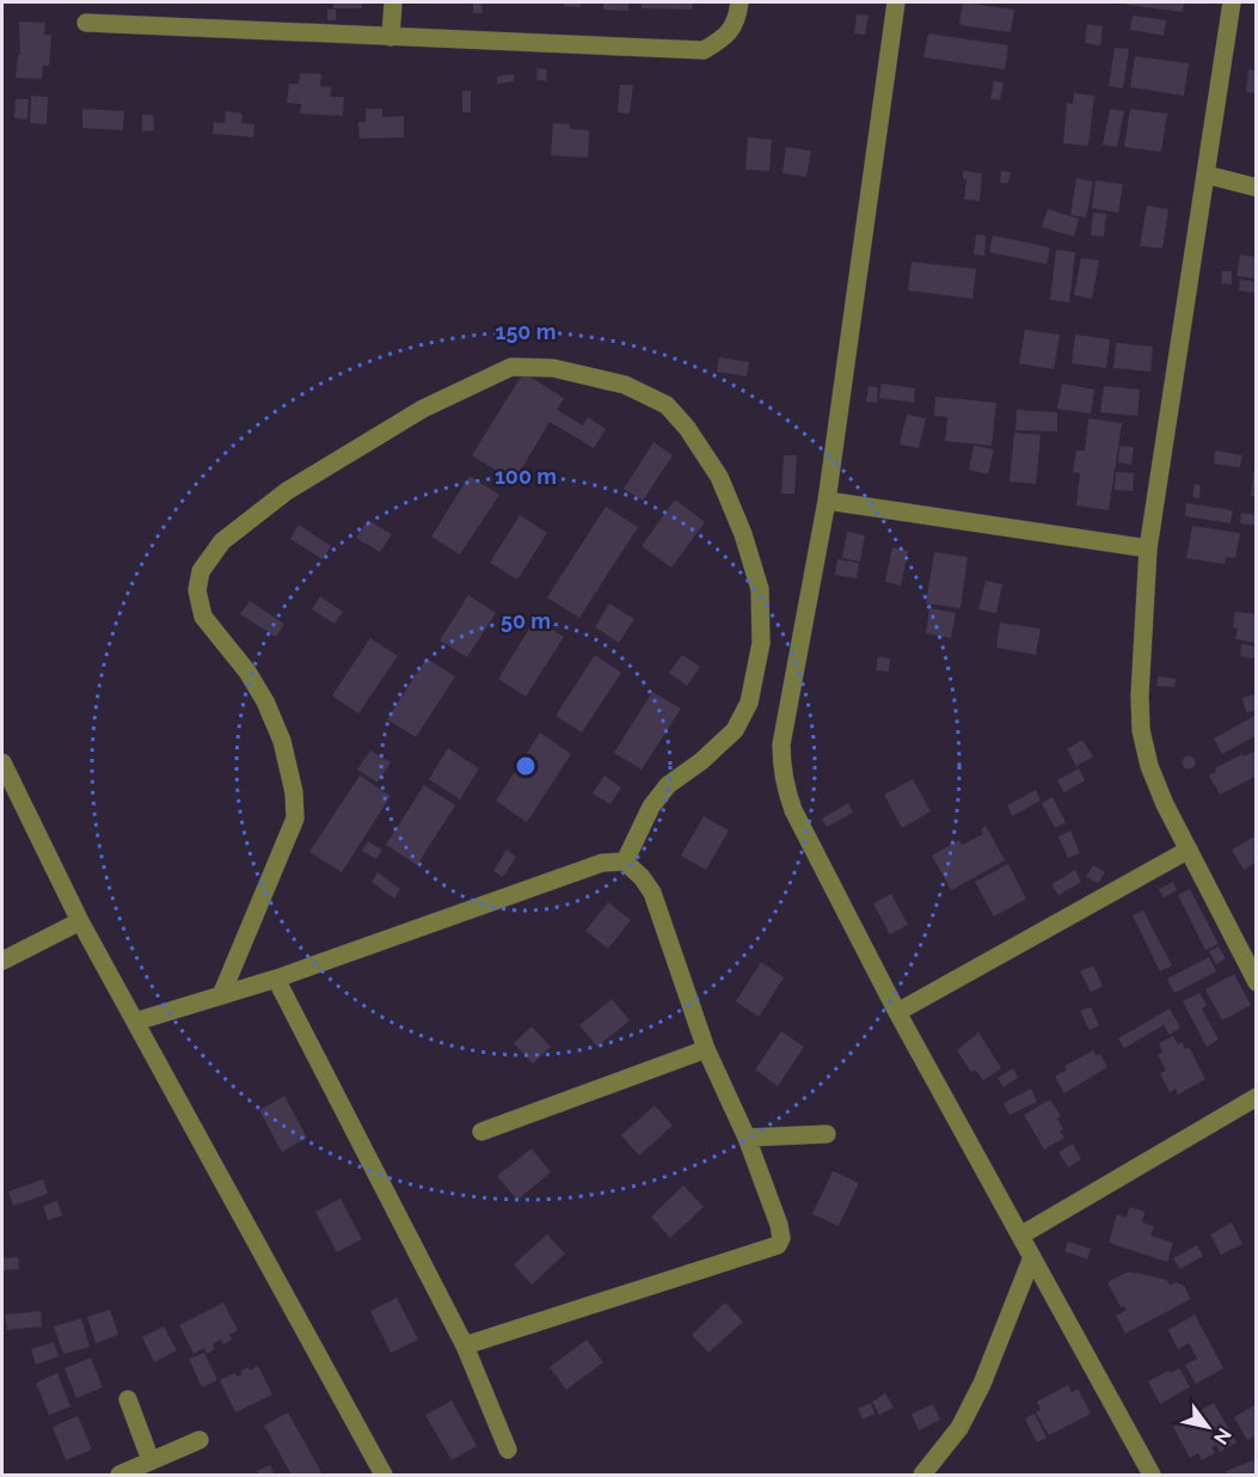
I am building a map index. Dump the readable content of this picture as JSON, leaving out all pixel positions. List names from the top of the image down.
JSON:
{
  "north": "bottom right",
  "rings": ["150 m", "100 m", "50 m"]
}
